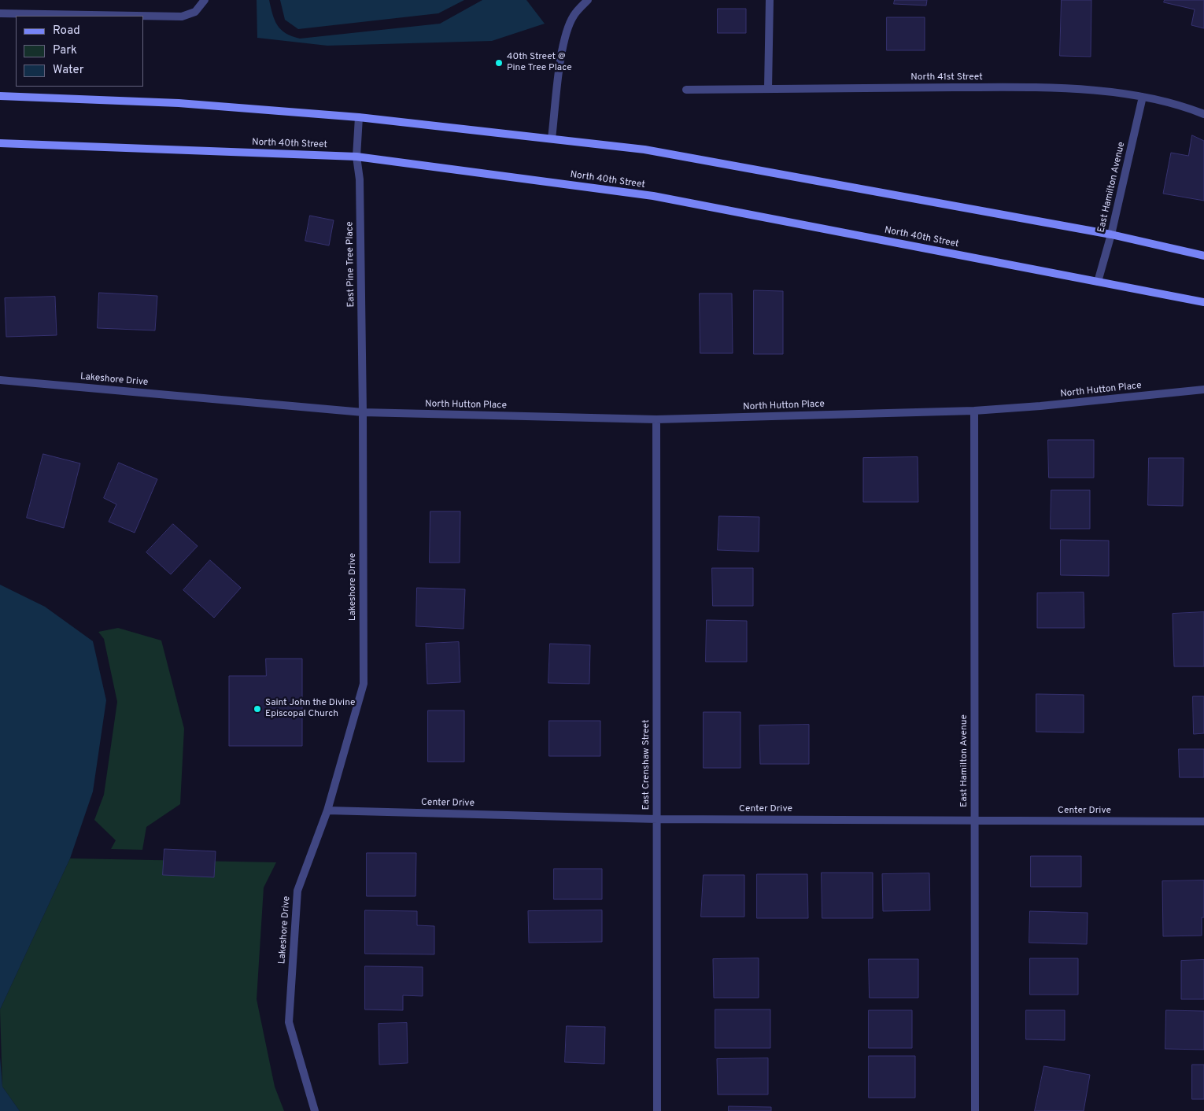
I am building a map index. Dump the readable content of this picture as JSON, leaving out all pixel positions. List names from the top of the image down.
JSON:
{
  "streets": {
    "main road": ["North 40th Street"],
    "street": [
      "North 41st Street",
      "East Hamilton Avenue",
      "East Pine Tree Place",
      "Lakeshore Drive",
      "North Hutton Place",
      "East Crenshaw Street",
      "Center Drive"
    ]
  },
  "crossings": [
    ["North 41st Street", "East Hamilton Avenue"],
    ["North 40th Street", "East Hamilton Avenue"],
    ["North 40th Street", "East Pine Tree Place"],
    ["East Hamilton Avenue", "North Hutton Place"],
    ["East Hamilton Avenue", "Center Drive"],
    ["East Pine Tree Place", "Lakeshore Drive"],
    ["East Pine Tree Place", "North Hutton Place"],
    ["Lakeshore Drive", "North Hutton Place"],
    ["Lakeshore Drive", "Center Drive"],
    ["North Hutton Place", "East Crenshaw Street"],
    ["East Crenshaw Street", "Center Drive"]
  ],
  "places": ["40th Street @ Pine Tree Place", "Saint John the Divine Episcopal Church"],
  "legend": ["Road", "Park", "Water"]
}
